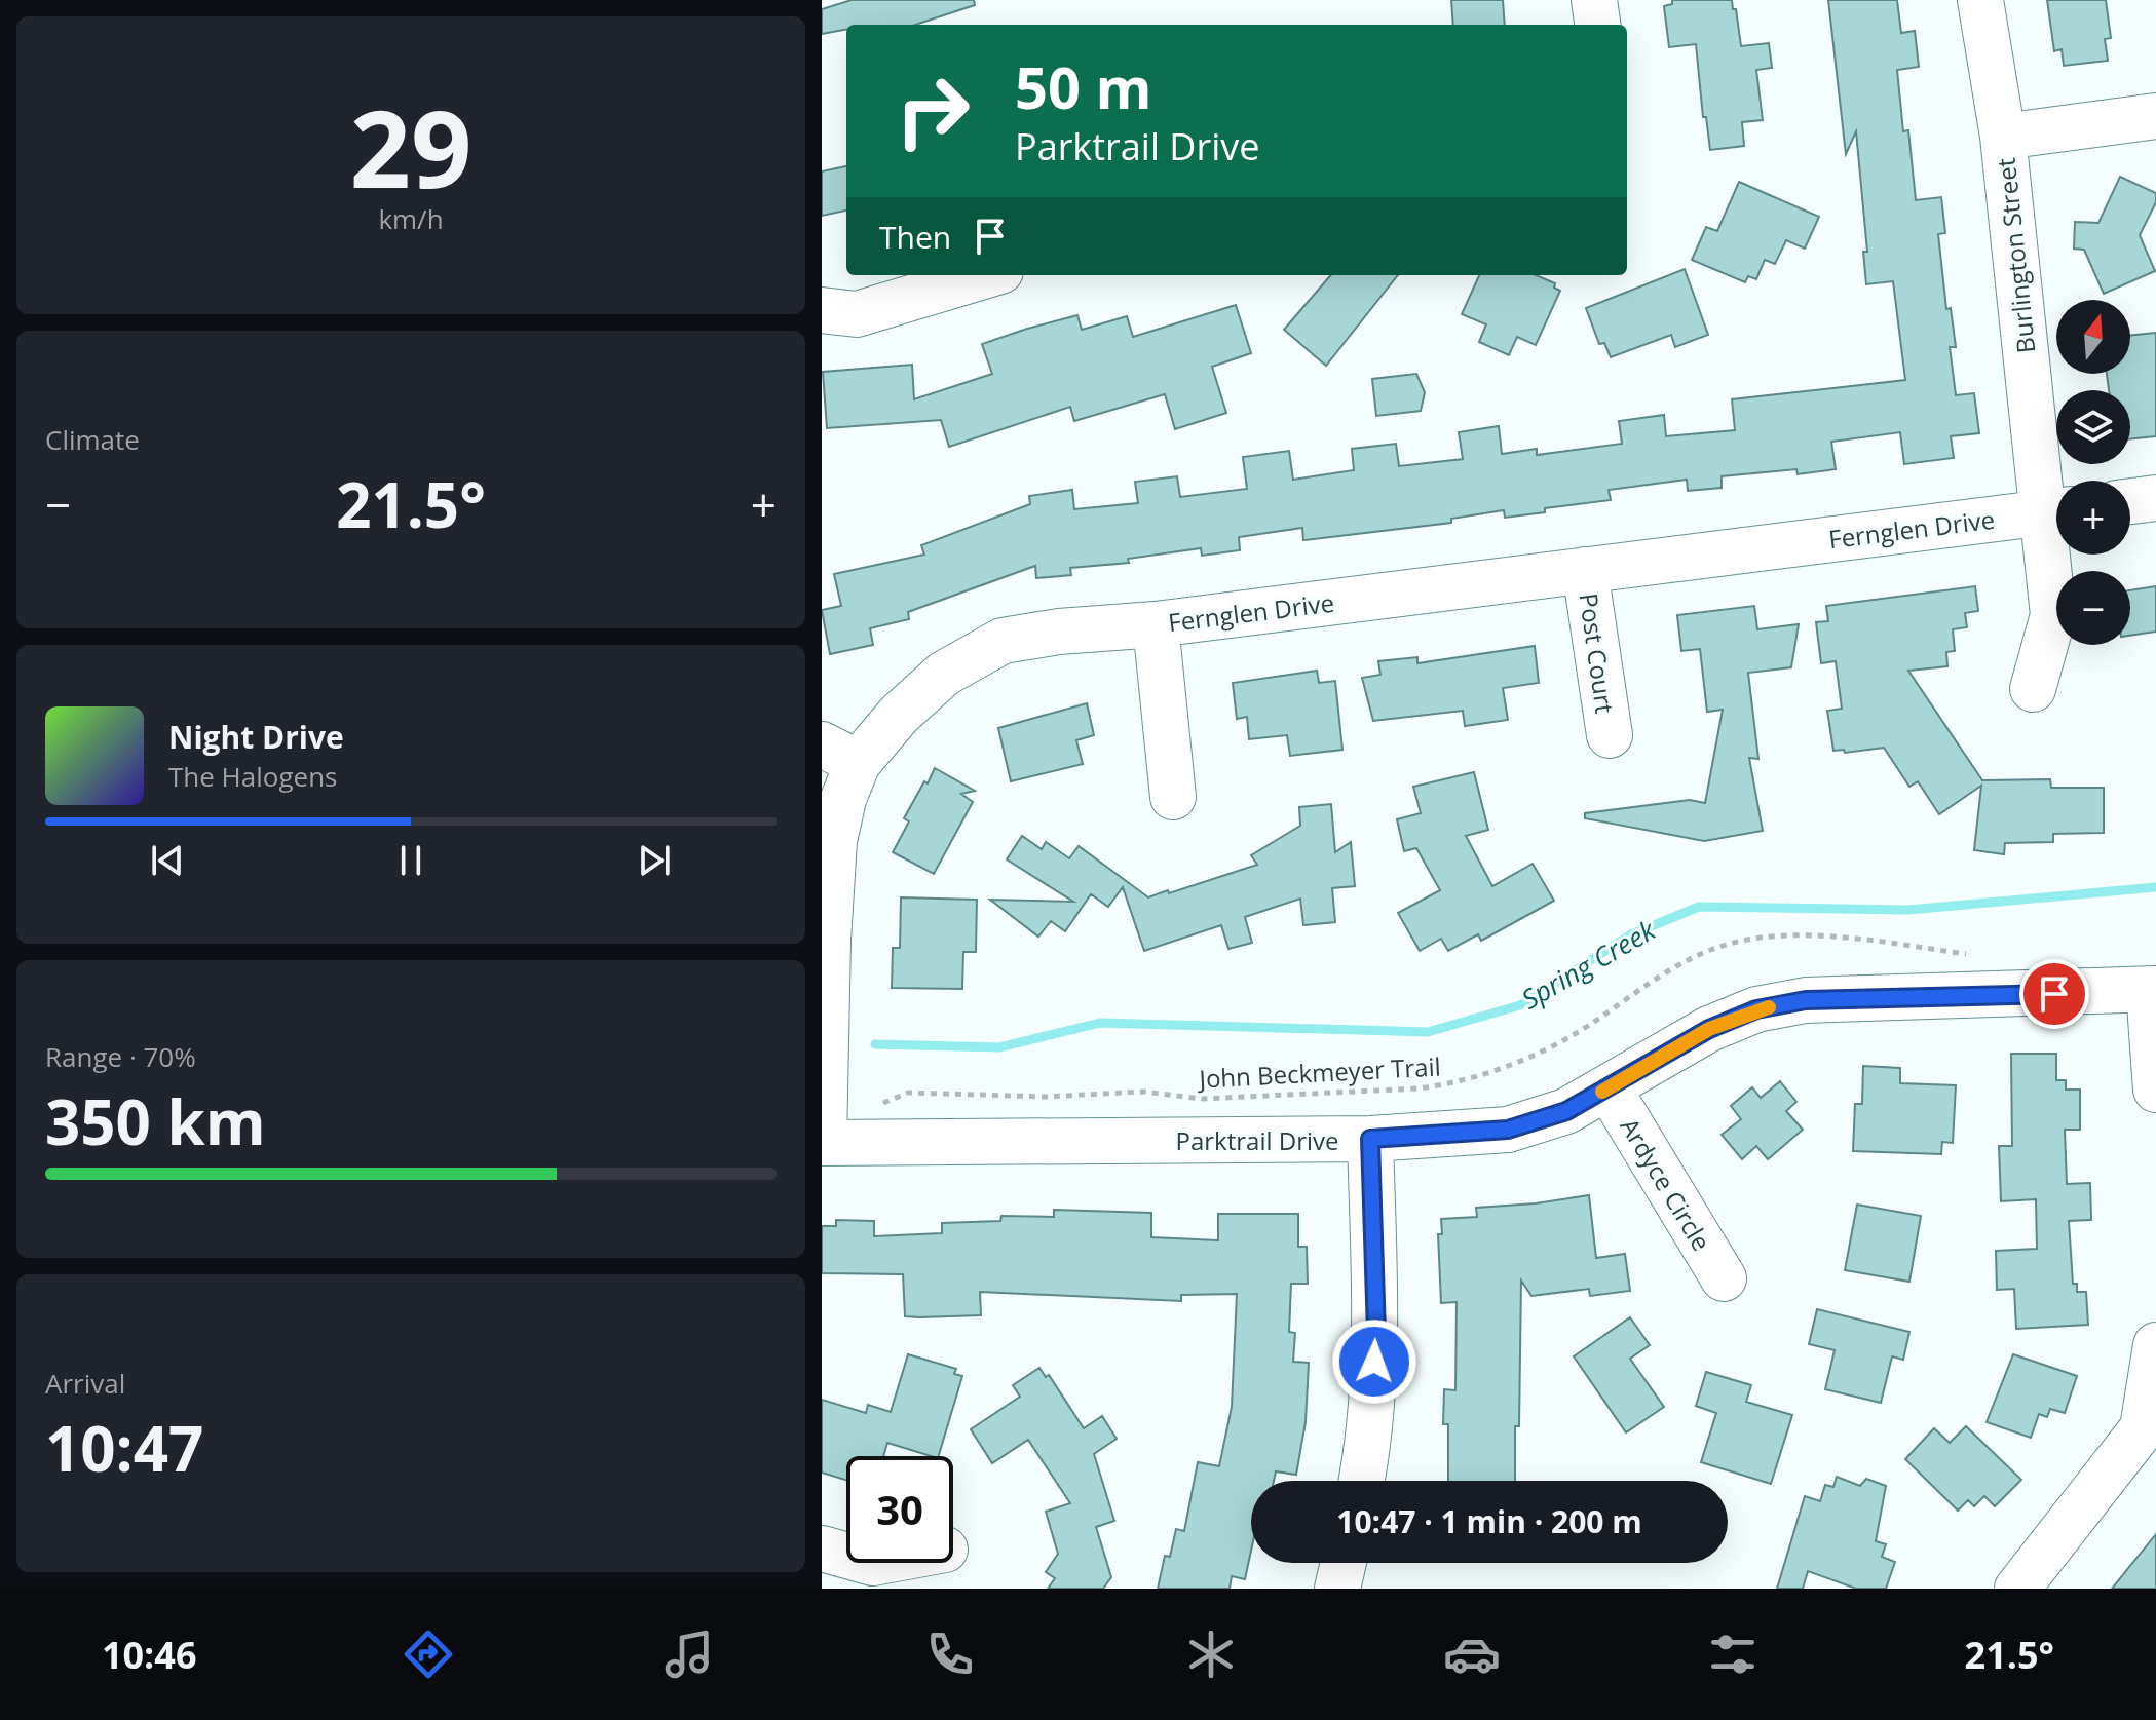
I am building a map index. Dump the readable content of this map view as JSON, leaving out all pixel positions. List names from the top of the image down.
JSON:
{
  "streets": {
    "street": [
      "Burlington Street",
      "Fernglen Drive",
      "Post Court",
      "Parktrail Drive",
      "Ardyce Circle"
    ],
    "path": ["John Beckmeyer Trail"]
  },
  "crossings": [
    ["Burlington Street", "Fernglen Drive"],
    ["Fernglen Drive", "Post Court"],
    ["Fernglen Drive", "Parktrail Drive"],
    ["Parktrail Drive", "Ardyce Circle"]
  ],
  "water": ["Spring Creek"],
  "north": "top",
  "page": {
    "tile": [
      ["29", "km/h"],
      "Climate",
      ["Range · 70%", "350 km"],
      ["Arrival", "10:47"]
    ],
    "turn": ["50 m", "Parktrail Drive"],
    "then": "Then",
    "map_buttons": ["+", "−"],
    "heat": ["−", "21.5°", "+"],
    "song": ["Night Drive", "The Halogens"],
    "limit": "30",
    "trip": "10:47 · 1 min · 200 m",
    "tabs": ["10:46", "21.5°"]
  }
}
